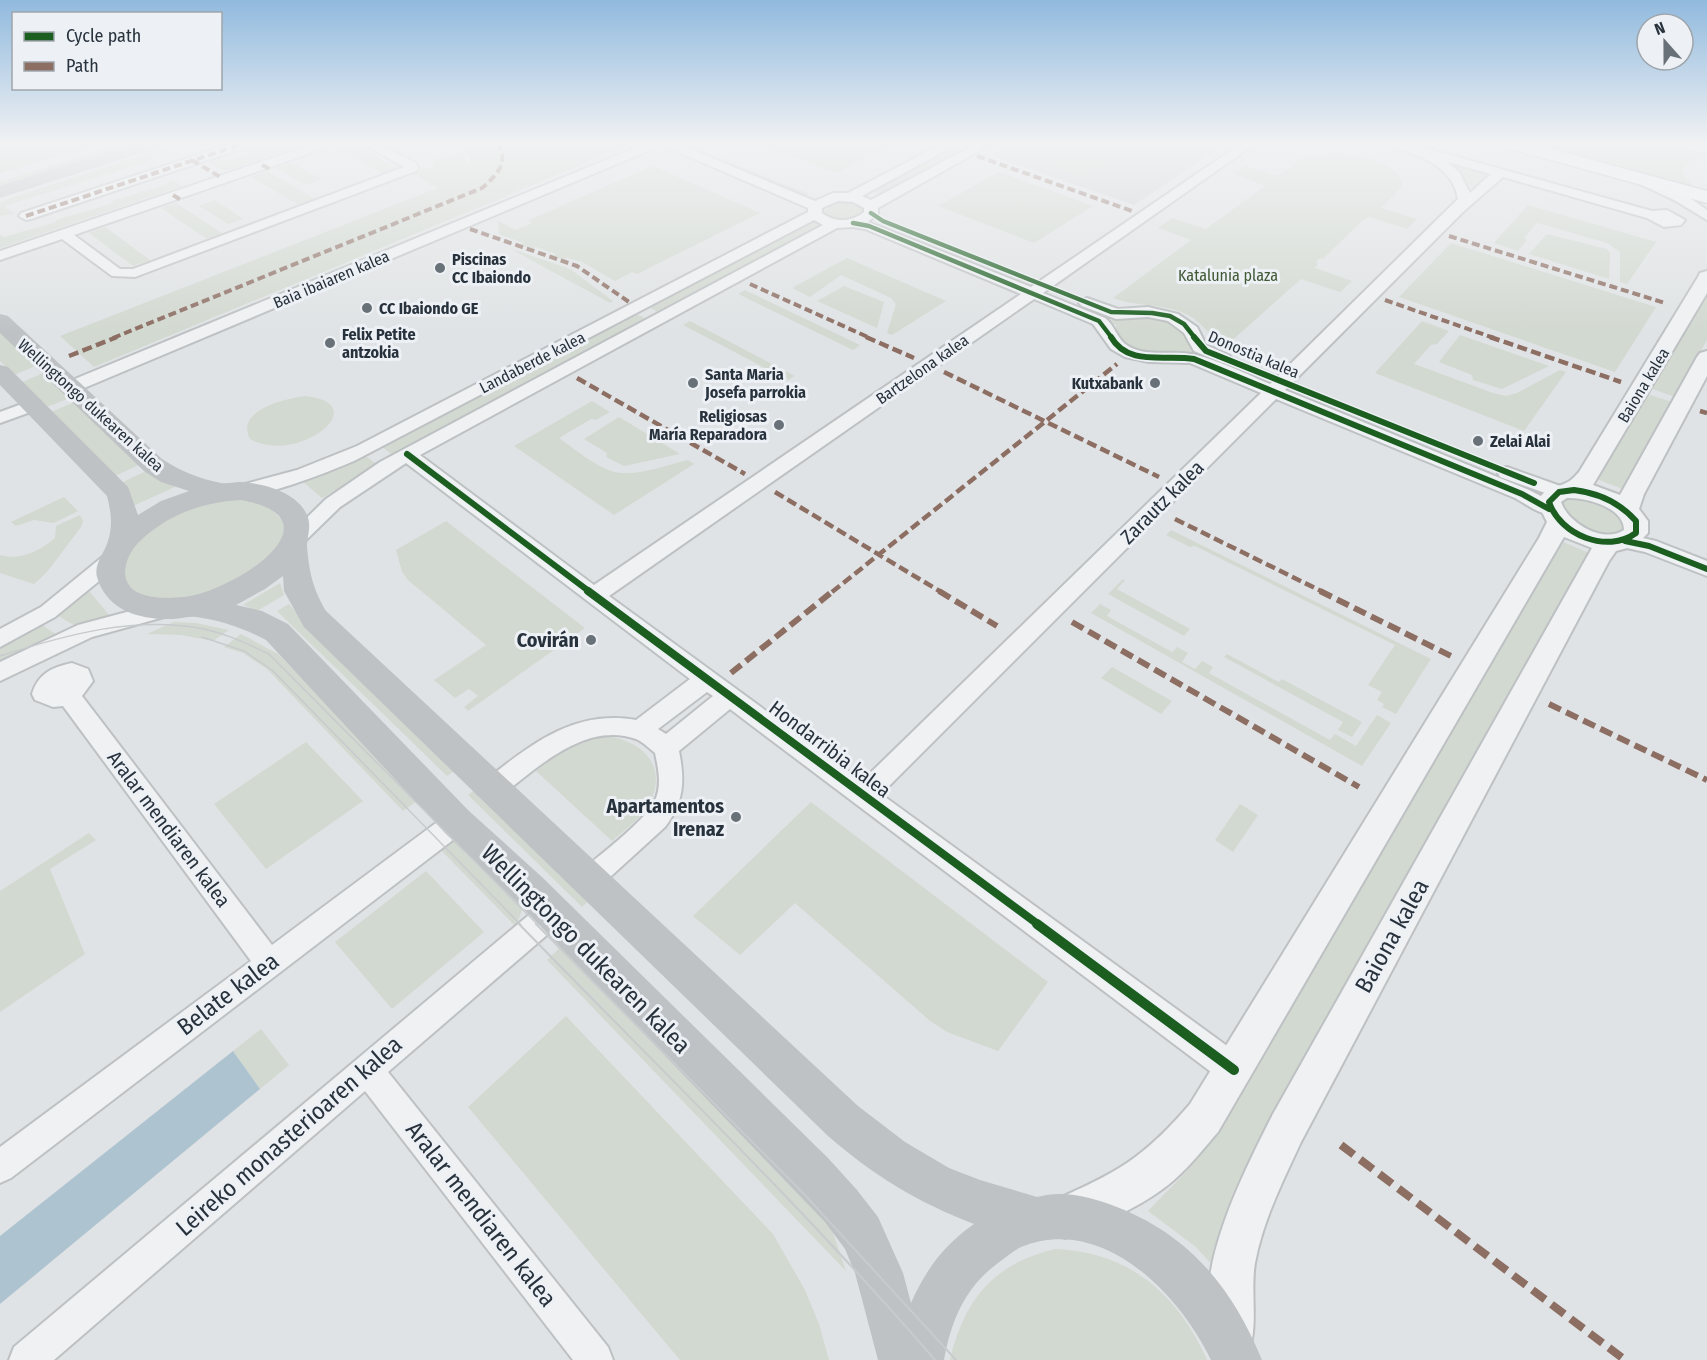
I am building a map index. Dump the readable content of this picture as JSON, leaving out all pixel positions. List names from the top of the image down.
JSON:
{
  "streets": {
    "main road": ["Wellingtongo dukearen kalea"],
    "street": [
      "Baia ibaiaren kalea",
      "Donostia kalea",
      "Landaberde kalea",
      "Bartzelona kalea",
      "Baiona kalea",
      "Zarautz kalea",
      "Hondarribia kalea",
      "Aralar mendiaren kalea",
      "Belate kalea",
      "Leireko monasterioaren kalea"
    ]
  },
  "crossings": [
    ["Baia ibaiaren kalea", "Wellingtongo dukearen kalea"],
    ["Donostia kalea", "Landaberde kalea"],
    ["Donostia kalea", "Bartzelona kalea"],
    ["Donostia kalea", "Baiona kalea"],
    ["Donostia kalea", "Zarautz kalea"],
    ["Landaberde kalea", "Wellingtongo dukearen kalea"],
    ["Landaberde kalea", "Hondarribia kalea"],
    ["Bartzelona kalea", "Hondarribia kalea"],
    ["Baiona kalea", "Hondarribia kalea"],
    ["Wellingtongo dukearen kalea", "Belate kalea"],
    ["Wellingtongo dukearen kalea", "Leireko monasterioaren kalea"],
    ["Zarautz kalea", "Hondarribia kalea"],
    ["Aralar mendiaren kalea", "Belate kalea"],
    ["Aralar mendiaren kalea", "Leireko monasterioaren kalea"]
  ],
  "parks": ["Katalunia plaza"],
  "places": [
    "Piscinas CC Ibaiondo",
    "CC Ibaiondo GE",
    "Felix Petite antzokia",
    "Santa Maria Josefa parrokia",
    "Kutxabank",
    "Religiosas María Reparadora",
    "Zelai Alai",
    "Covirán",
    "Apartamentos Irenaz"
  ],
  "legend": ["Cycle path", "Path"],
  "north": "top"
}
